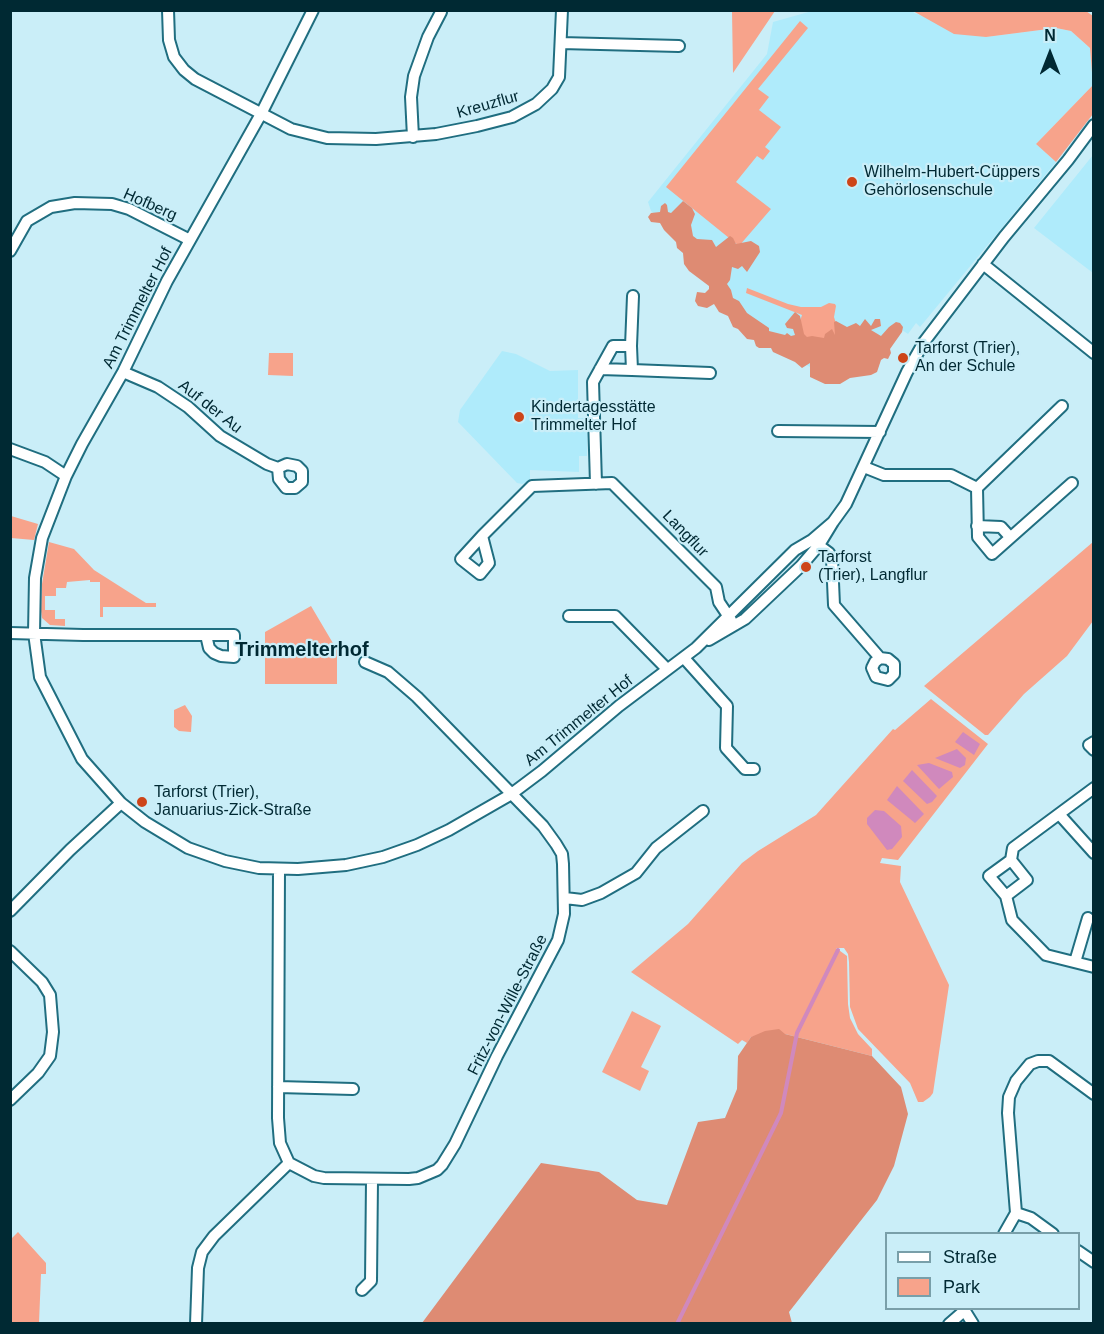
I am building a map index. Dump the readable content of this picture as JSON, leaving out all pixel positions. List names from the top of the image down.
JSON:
{
  "streets": {
    "street": [
      "Kreuzflur",
      "Hofberg",
      "Am Trimmelter Hof",
      "Auf der Au",
      "Langflur",
      "Fritz-von-Wille-Straße"
    ]
  },
  "crossings": [
    ["Kreuzflur", "Am Trimmelter Hof"],
    ["Hofberg", "Am Trimmelter Hof"],
    ["Am Trimmelter Hof", "Auf der Au"],
    ["Am Trimmelter Hof", "Langflur"],
    ["Am Trimmelter Hof", "Fritz-von-Wille-Straße"]
  ],
  "districts": ["Trimmelterhof"],
  "places": [
    "Wilhelm-Hubert-Cüppers Gehörlosenschule",
    "Tarforst (Trier), An der Schule",
    "Kindertagesstätte Trimmelter Hof",
    "Tarforst (Trier), Langflur",
    "Tarforst (Trier), Januarius-Zick-Straße"
  ],
  "legend": ["Straße", "Park"],
  "north": "top"
}
